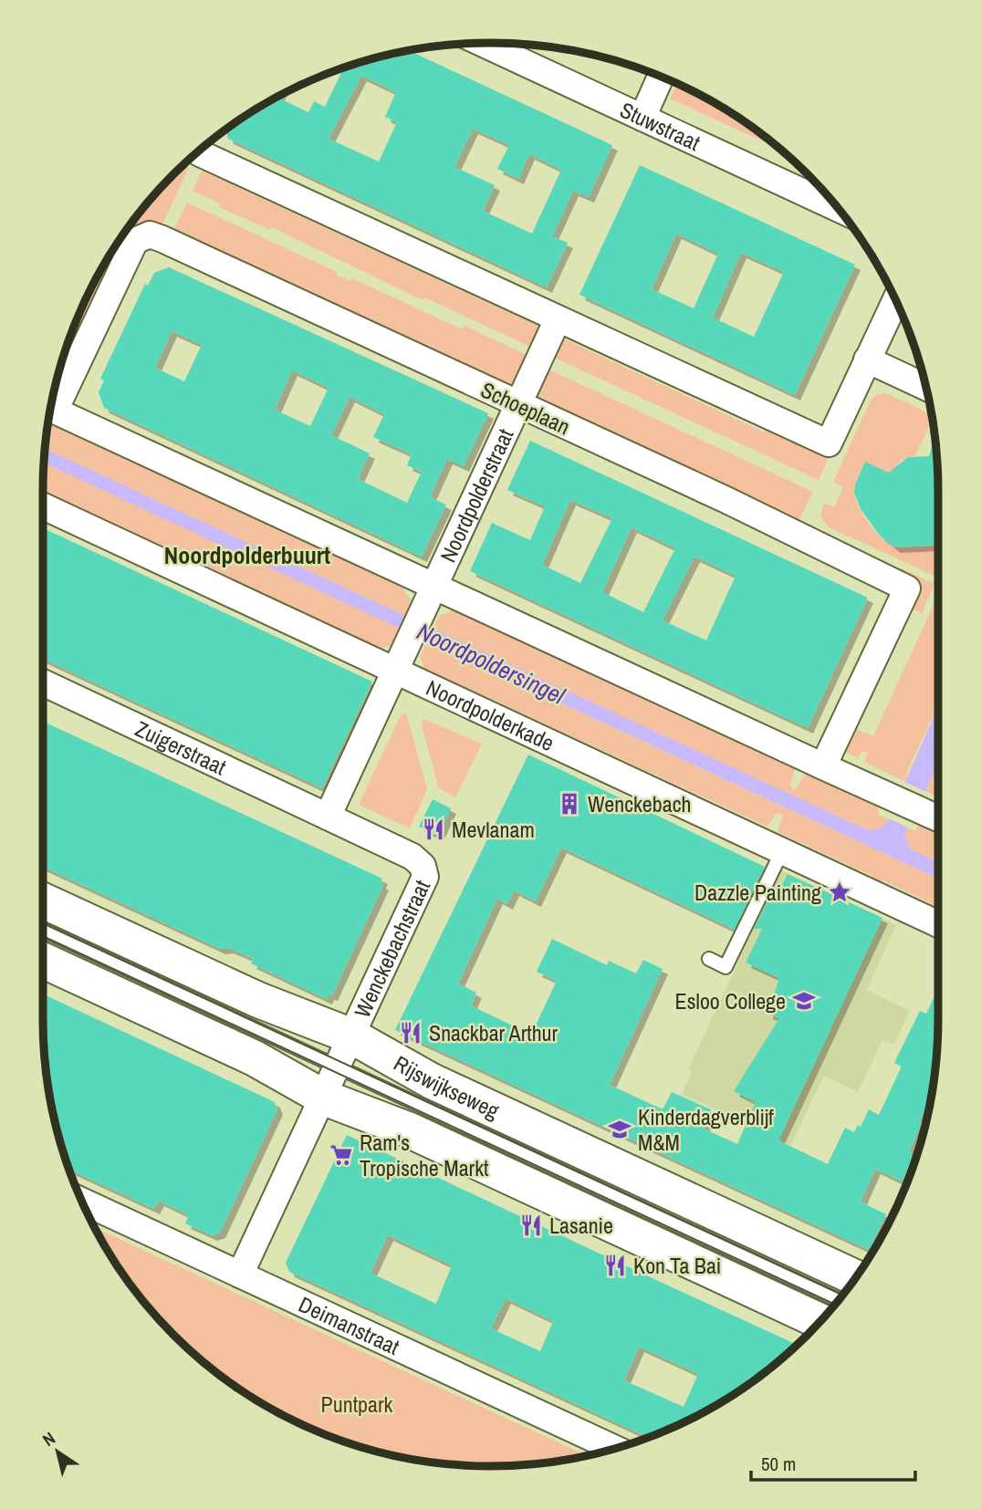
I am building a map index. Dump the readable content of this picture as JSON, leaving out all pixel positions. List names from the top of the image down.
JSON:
{
  "streets": {
    "main road": ["Rijswijkseweg"],
    "street": [
      "Stuwstraat",
      "Schoeplaan",
      "Noordpolderstraat",
      "Noordpolderkade",
      "Zuigerstraat",
      "Wenckebachstraat",
      "Deimanstraat"
    ]
  },
  "crossings": [
    ["Schoeplaan", "Noordpolderstraat"],
    ["Noordpolderstraat", "Noordpolderkade"],
    ["Zuigerstraat", "Wenckebachstraat"],
    ["Wenckebachstraat", "Rijswijkseweg"],
    ["Wenckebachstraat", "Deimanstraat"]
  ],
  "districts": ["Noordpolderbuurt"],
  "water": ["Noordpoldersingel"],
  "parks": ["Puntpark"],
  "places": {
    "building": ["Wenckebach"],
    "restaurant": [
      "Mevlanam",
      "Snackbar Arthur",
      "Lasanie",
      "Kon Ta Bai"
    ],
    "place": ["Dazzle Painting"],
    "school or university": ["Esloo College", "Kinderdagverblijf M&M"],
    "supermarket": ["Ram's Tropische Markt"]
  },
  "scale_bar": "50 m",
  "north": "top left"
}
